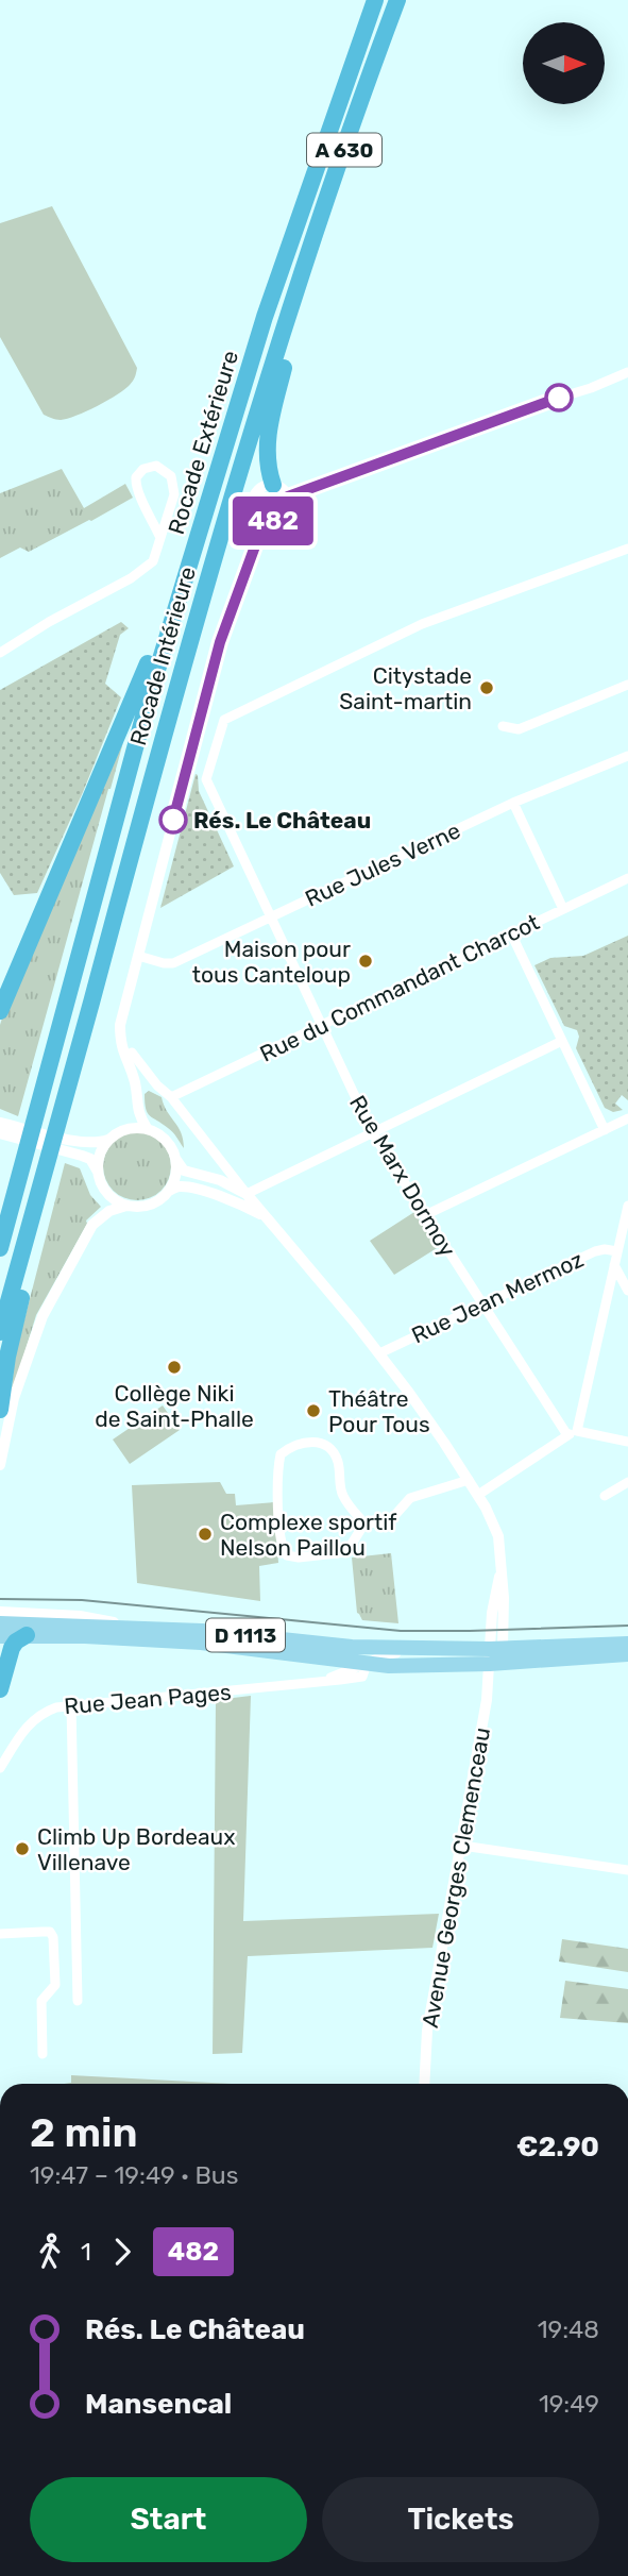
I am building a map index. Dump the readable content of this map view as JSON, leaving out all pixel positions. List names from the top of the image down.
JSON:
{
  "streets": {
    "highway": ["A 630", "Rocade Extérieure", "Rocade Intérieure"],
    "main road": ["D 1113"],
    "street": [
      "Rue Jules Verne",
      "Rue du Commandant Charcot",
      "Rue Marx Dormoy",
      "Rue Jean Mermoz",
      "Rue Jean Pages",
      "Avenue Georges Clemenceau"
    ]
  },
  "crossings": [
    ["Rue Jules Verne", "Rue Marx Dormoy"],
    ["Rue du Commandant Charcot", "Rue Marx Dormoy"],
    ["Rue Marx Dormoy", "Rue Jean Mermoz"],
    ["Rue Jean Mermoz", "Avenue Georges Clemenceau"],
    ["D 1113", "Rue Jean Pages"],
    ["D 1113", "Avenue Georges Clemenceau"]
  ],
  "places": [
    "Citystade Saint-martin",
    "Rés. Le Château",
    "Maison pour tous Canteloup",
    "Collège Niki de Saint-Phalle",
    "Théâtre Pour Tous",
    "Complexe sportif Nelson Paillou",
    "Climb Up Bordeaux Villenave"
  ],
  "lines": ["bus line 482"],
  "north": "right",
  "page": {
    "on_map": "482",
    "heading": ["2 min", "19:47 – 19:49 · Bus", "€2.90"],
    "legs": ["1", "482"],
    "list": [
      {
        "name": "Rés. Le Château",
        "value": "19:48"
      },
      {
        "name": "Mansencal",
        "value": "19:49"
      }
    ],
    "buttons": ["Start", "Tickets"]
  }
}
